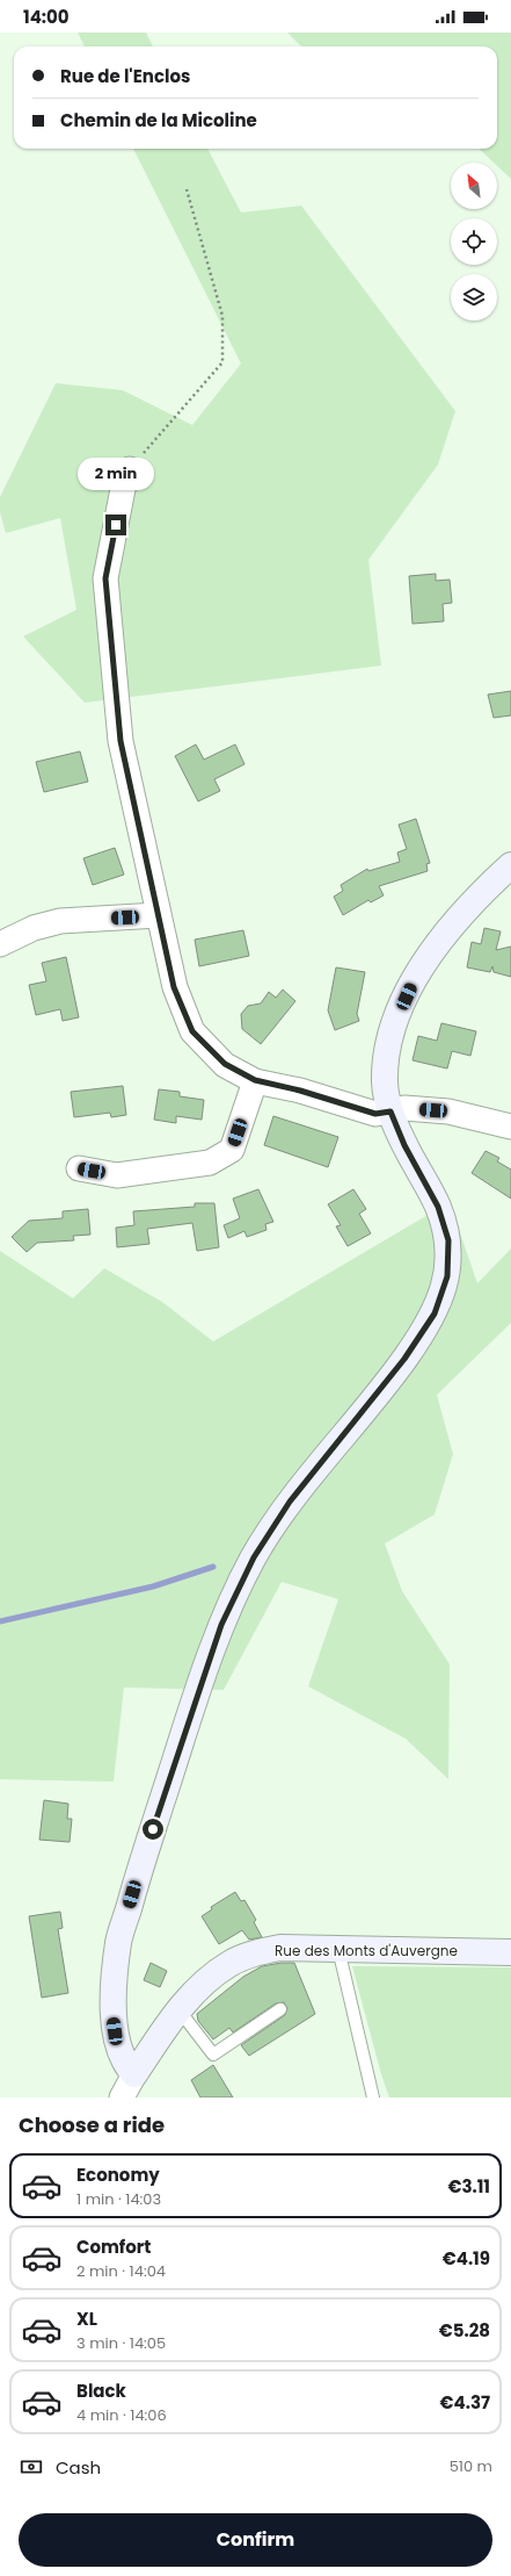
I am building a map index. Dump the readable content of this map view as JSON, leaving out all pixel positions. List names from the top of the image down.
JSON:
{
  "streets": {
    "street": ["Rue des Monts d'Auvergne"]
  },
  "north": "top left",
  "page": {
    "status": "14:00",
    "banner": ["Rue de l'Enclos", "Chemin de la Micoline"],
    "bubble": "2 min",
    "heading": "Choose a ride",
    "list": [
      {
        "name": "Economy",
        "note": "1 min · 14:03",
        "value": "€3.11"
      },
      {
        "name": "Comfort",
        "note": "2 min · 14:04",
        "value": "€4.19"
      },
      {
        "name": "XL",
        "note": "3 min · 14:05",
        "value": "€5.28"
      },
      {
        "name": "Black",
        "note": "4 min · 14:06",
        "value": "€4.37"
      }
    ],
    "pay": ["Cash", "510 m"],
    "buttons": "Confirm"
  }
}
